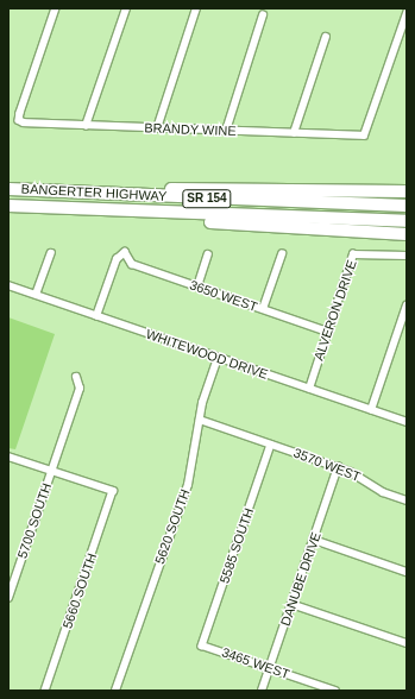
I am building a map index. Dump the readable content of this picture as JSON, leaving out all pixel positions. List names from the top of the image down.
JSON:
{
  "streets": {
    "highway": ["BANGERTER HIGHWAY", "SR 154"],
    "street": [
      "BRANDY WINE",
      "3650 WEST",
      "ALVERON DRIVE",
      "WHITEWOOD DRIVE",
      "3570 WEST",
      "5700 SOUTH",
      "5620 SOUTH",
      "5585 SOUTH",
      "DANUBE DRIVE",
      "5660 SOUTH",
      "3465 WEST"
    ]
  },
  "crossings": [
    ["3650 WEST", "ALVERON DRIVE"],
    ["3650 WEST", "WHITEWOOD DRIVE"],
    ["ALVERON DRIVE", "WHITEWOOD DRIVE"],
    ["WHITEWOOD DRIVE", "5620 SOUTH"],
    ["3570 WEST", "5620 SOUTH"],
    ["3570 WEST", "5585 SOUTH"],
    ["3570 WEST", "DANUBE DRIVE"],
    ["5700 SOUTH", "5660 SOUTH"],
    ["5585 SOUTH", "3465 WEST"],
    ["DANUBE DRIVE", "3465 WEST"]
  ]
}
